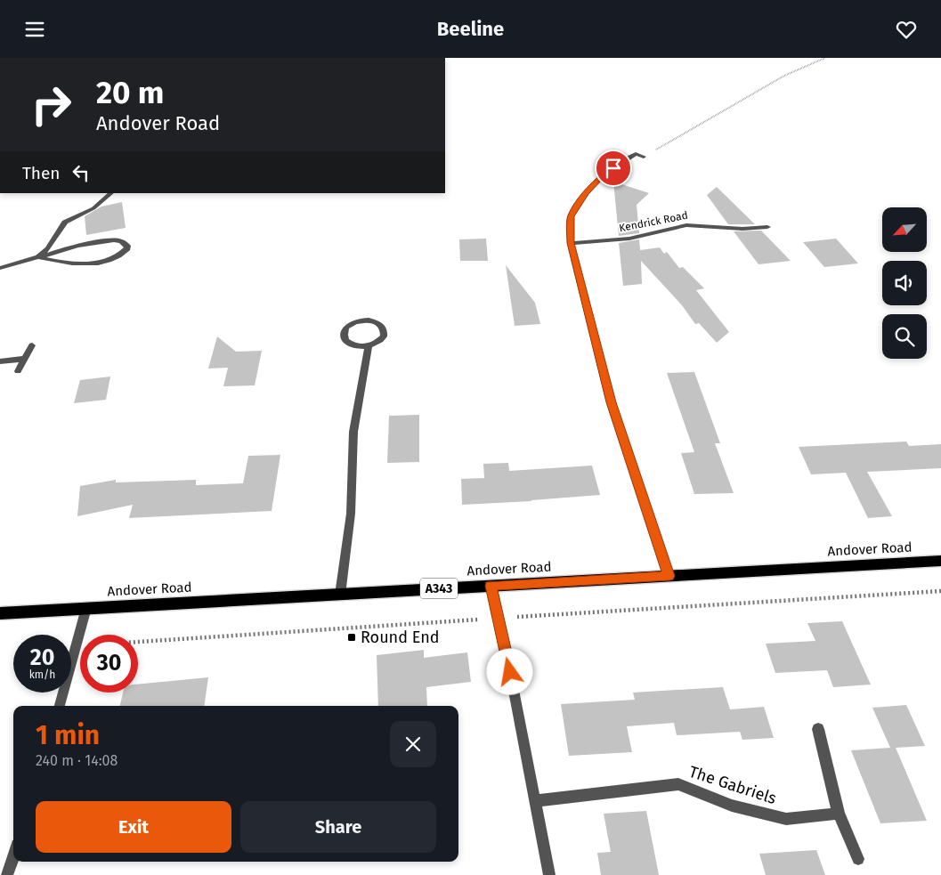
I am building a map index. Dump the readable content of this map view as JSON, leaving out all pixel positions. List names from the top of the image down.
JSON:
{
  "streets": {
    "main road": ["Andover Road", "A343"],
    "street": ["Kendrick Road", "The Gabriels"]
  },
  "places": {
    "transit": ["Round End"]
  },
  "north": "bottom left",
  "page": {
    "header": "Beeline",
    "turn": ["20 m", "Andover Road"],
    "then": "Then",
    "speed": "20 km/h",
    "limit": "30",
    "heading": ["1 min", "240 m · 14:08"],
    "buttons": ["Exit", "Share"]
  }
}
